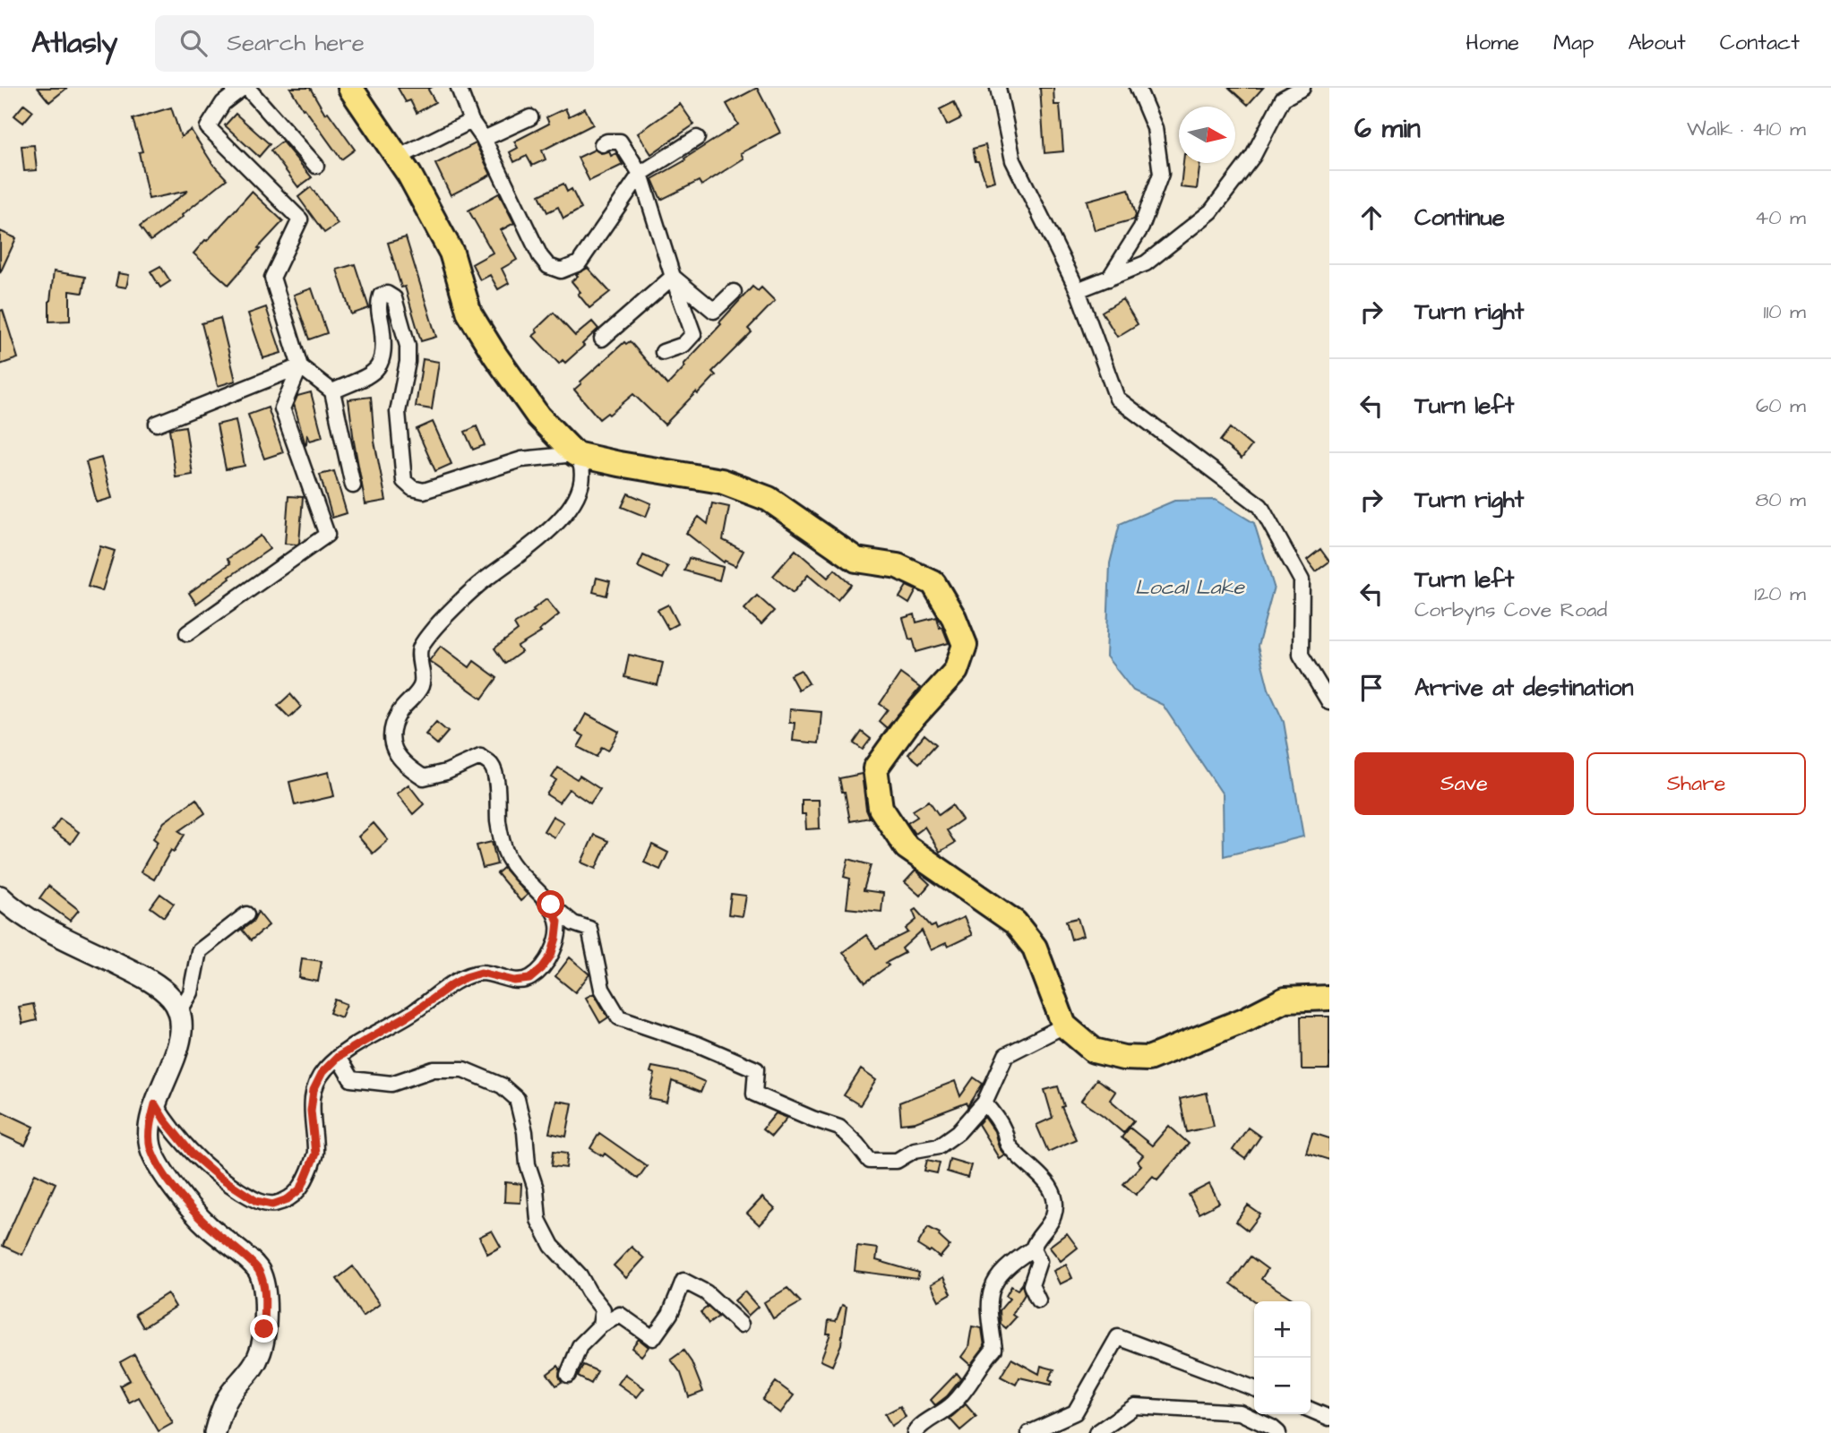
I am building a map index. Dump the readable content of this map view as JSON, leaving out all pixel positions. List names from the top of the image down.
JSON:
{
  "water": ["Local Lake"],
  "north": "right",
  "page": {
    "header": "Atlasly",
    "search": "Search here",
    "nav": [
      "Home",
      "Map",
      "About",
      "Contact"
    ],
    "heading": ["6 min", "Walk · 410 m"],
    "list": [
      ["Continue", "40 m"],
      ["Turn right", "110 m"],
      ["Turn left", "60 m"],
      ["Turn right", "80 m"],
      ["Turn left", "Corbyns Cove Road", "120 m"],
      "Arrive at destination"
    ],
    "buttons": ["Save", "Share"],
    "map_buttons": ["+", "−"]
  }
}
